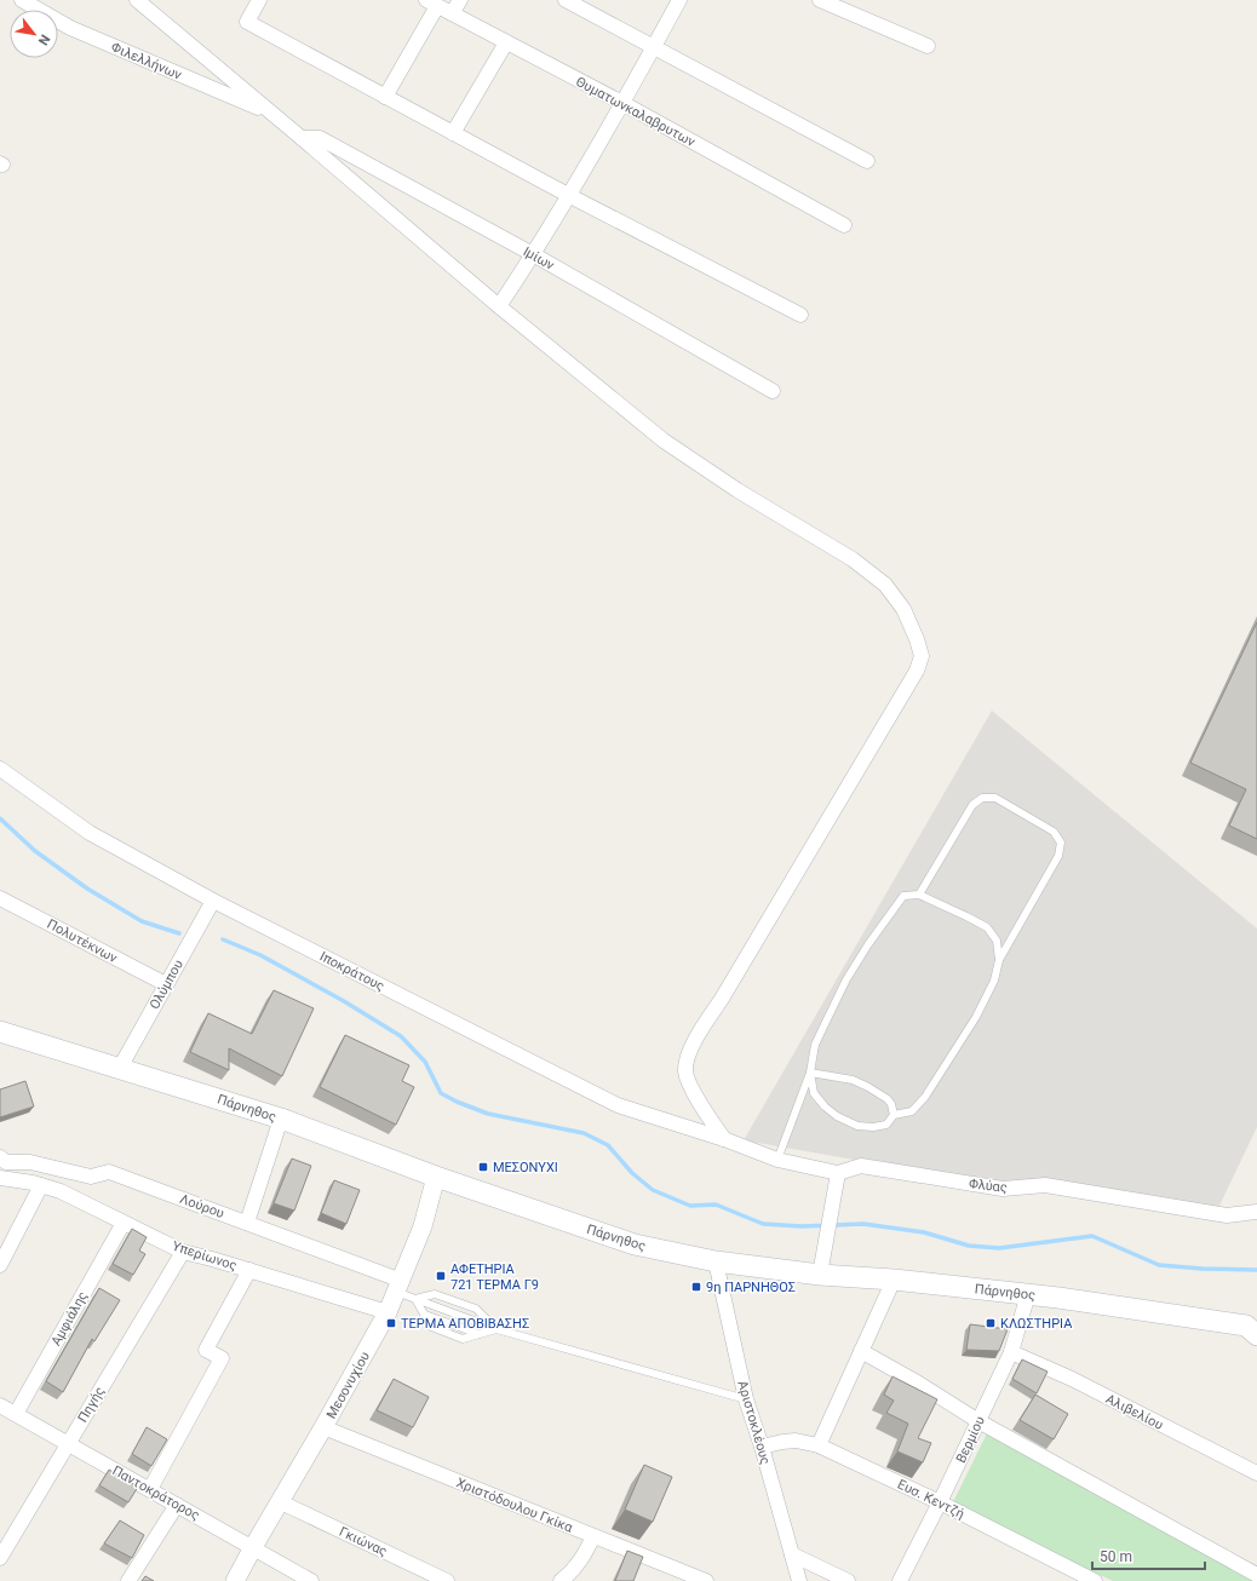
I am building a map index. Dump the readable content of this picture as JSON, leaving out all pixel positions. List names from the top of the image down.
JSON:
{
  "streets": {
    "main road": ["Πάρνηθος"],
    "street": [
      "Φιλελλήνων",
      "Θυματωνκαλαβρυτων",
      "Ιμίων",
      "Πολυτέκνων",
      "Ιποκράτους",
      "Ολύμπου",
      "Φλύας",
      "Λούρου",
      "Υπερίωνος",
      "Αμφιάλης",
      "Μεσονυχίου",
      "Πηγής",
      "Αλιβελίου",
      "Αριστοκλέους",
      "Βερμίου",
      "Παντοκράτορος",
      "Ευσ. Κεντζή",
      "Χριστόδουλου Γκίκα",
      "Γκιώνας"
    ]
  },
  "crossings": [
    ["Πολυτέκνων", "Ολύμπου"],
    ["Ιποκράτους", "Ολύμπου"],
    ["Ιποκράτους", "Φλύας"],
    ["Ολύμπου", "Πάρνηθος"],
    ["Πάρνηθος", "Μεσονυχίου"],
    ["Πάρνηθος", "Αριστοκλέους"],
    ["Πάρνηθος", "Βερμίου"],
    ["Λούρου", "Μεσονυχίου"],
    ["Υπερίωνος", "Αμφιάλης"],
    ["Υπερίωνος", "Μεσονυχίου"],
    ["Υπερίωνος", "Πηγής"],
    ["Αμφιάλης", "Παντοκράτορος"],
    ["Μεσονυχίου", "Παντοκράτορος"],
    ["Μεσονυχίου", "Χριστόδουλου Γκίκα"],
    ["Μεσονυχίου", "Γκιώνας"],
    ["Πηγής", "Παντοκράτορος"],
    ["Αλιβελίου", "Βερμίου"],
    ["Αριστοκλέους", "Ευσ. Κεντζή"],
    ["Βερμίου", "Ευσ. Κεντζή"]
  ],
  "places": {
    "transit": [
      "ΜΕΣΟΝΥΧΙ",
      "ΑΦΕΤΗΡΙΑ 721 ΤΕΡΜΑ Γ9",
      "9η ΠΑΡΝΗΘΟΣ",
      "ΤΕΡΜΑ ΑΠΟΒΙΒΑΣΗΣ",
      "ΚΛΩΣΤΗΡΙΑ"
    ]
  },
  "scale_bar": "50 m",
  "north": "bottom right"
}
